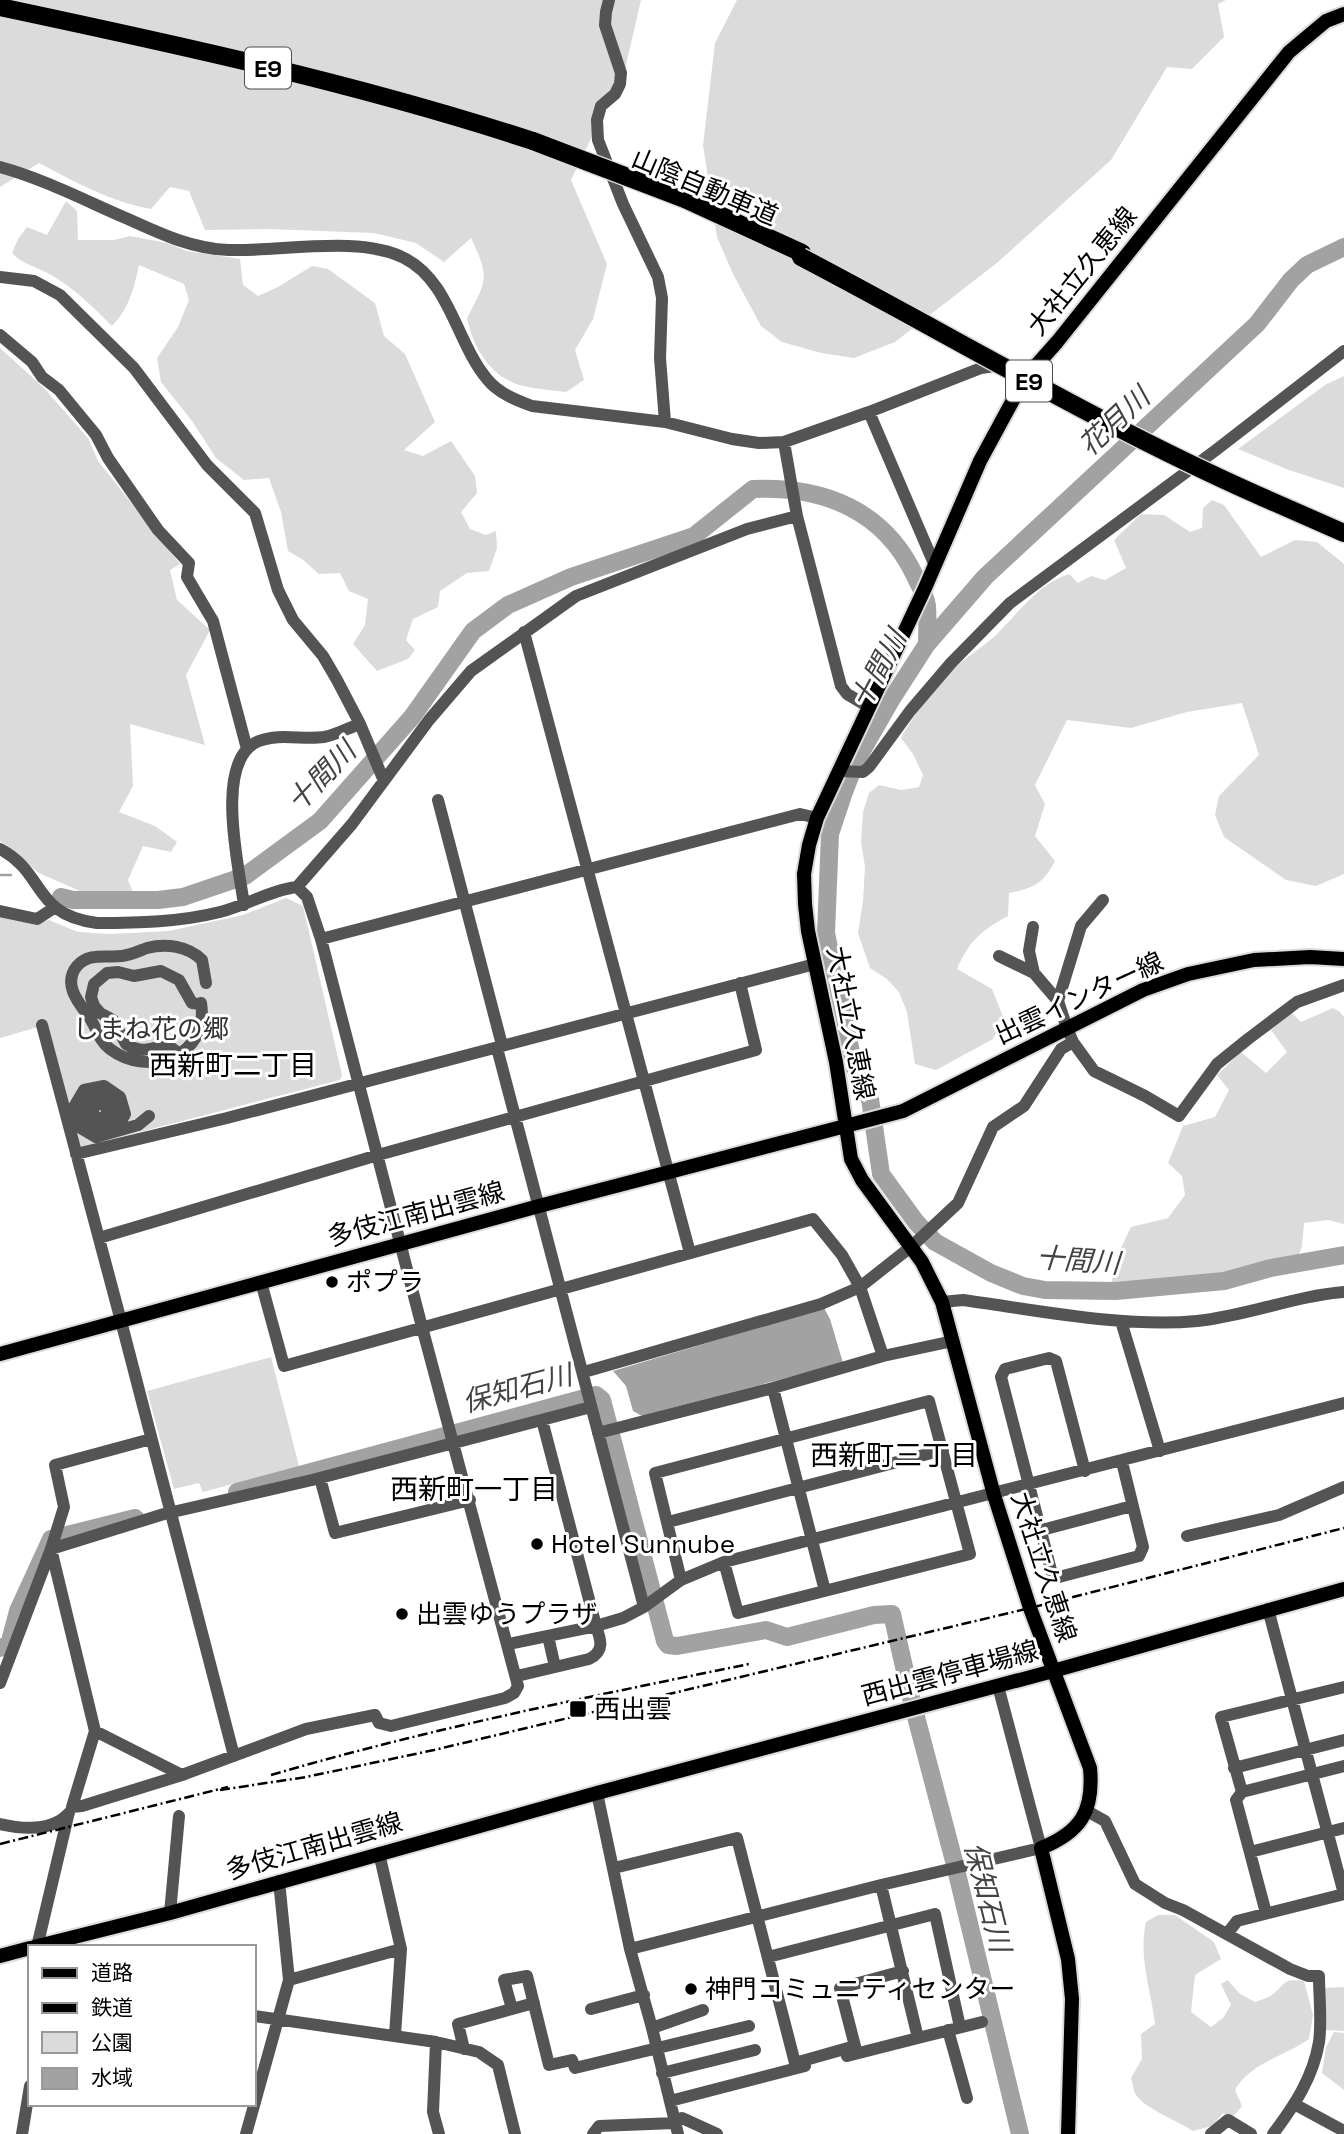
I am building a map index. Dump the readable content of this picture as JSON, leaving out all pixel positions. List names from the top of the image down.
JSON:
{
  "streets": {
    "highway": ["E9", "山陰自動車道"],
    "main road": [
      "大社立久恵線",
      "出雲インター線",
      "多伎江南出雲線",
      "西出雲停車場線"
    ]
  },
  "crossings": [
    ["大社立久恵線", "出雲インター線"],
    ["大社立久恵線", "多伎江南出雲線"],
    ["大社立久恵線", "西出雲停車場線"],
    ["出雲インター線", "多伎江南出雲線"],
    ["多伎江南出雲線", "西出雲停車場線"]
  ],
  "districts": ["西新町二丁目", "西新町三丁目", "西新町一丁目"],
  "water": ["花月川", "十間川", "保知石川"],
  "parks": ["しまね花の郷"],
  "places": {
    "other": [
      "ポプラ",
      "Hotel Sunnube",
      "出雲ゆうプラザ",
      "神門コミュニティセンター"
    ],
    "transit": ["西出雲"]
  },
  "legend": [
    "道路",
    "鉄道",
    "公園",
    "水域"
  ]
}
